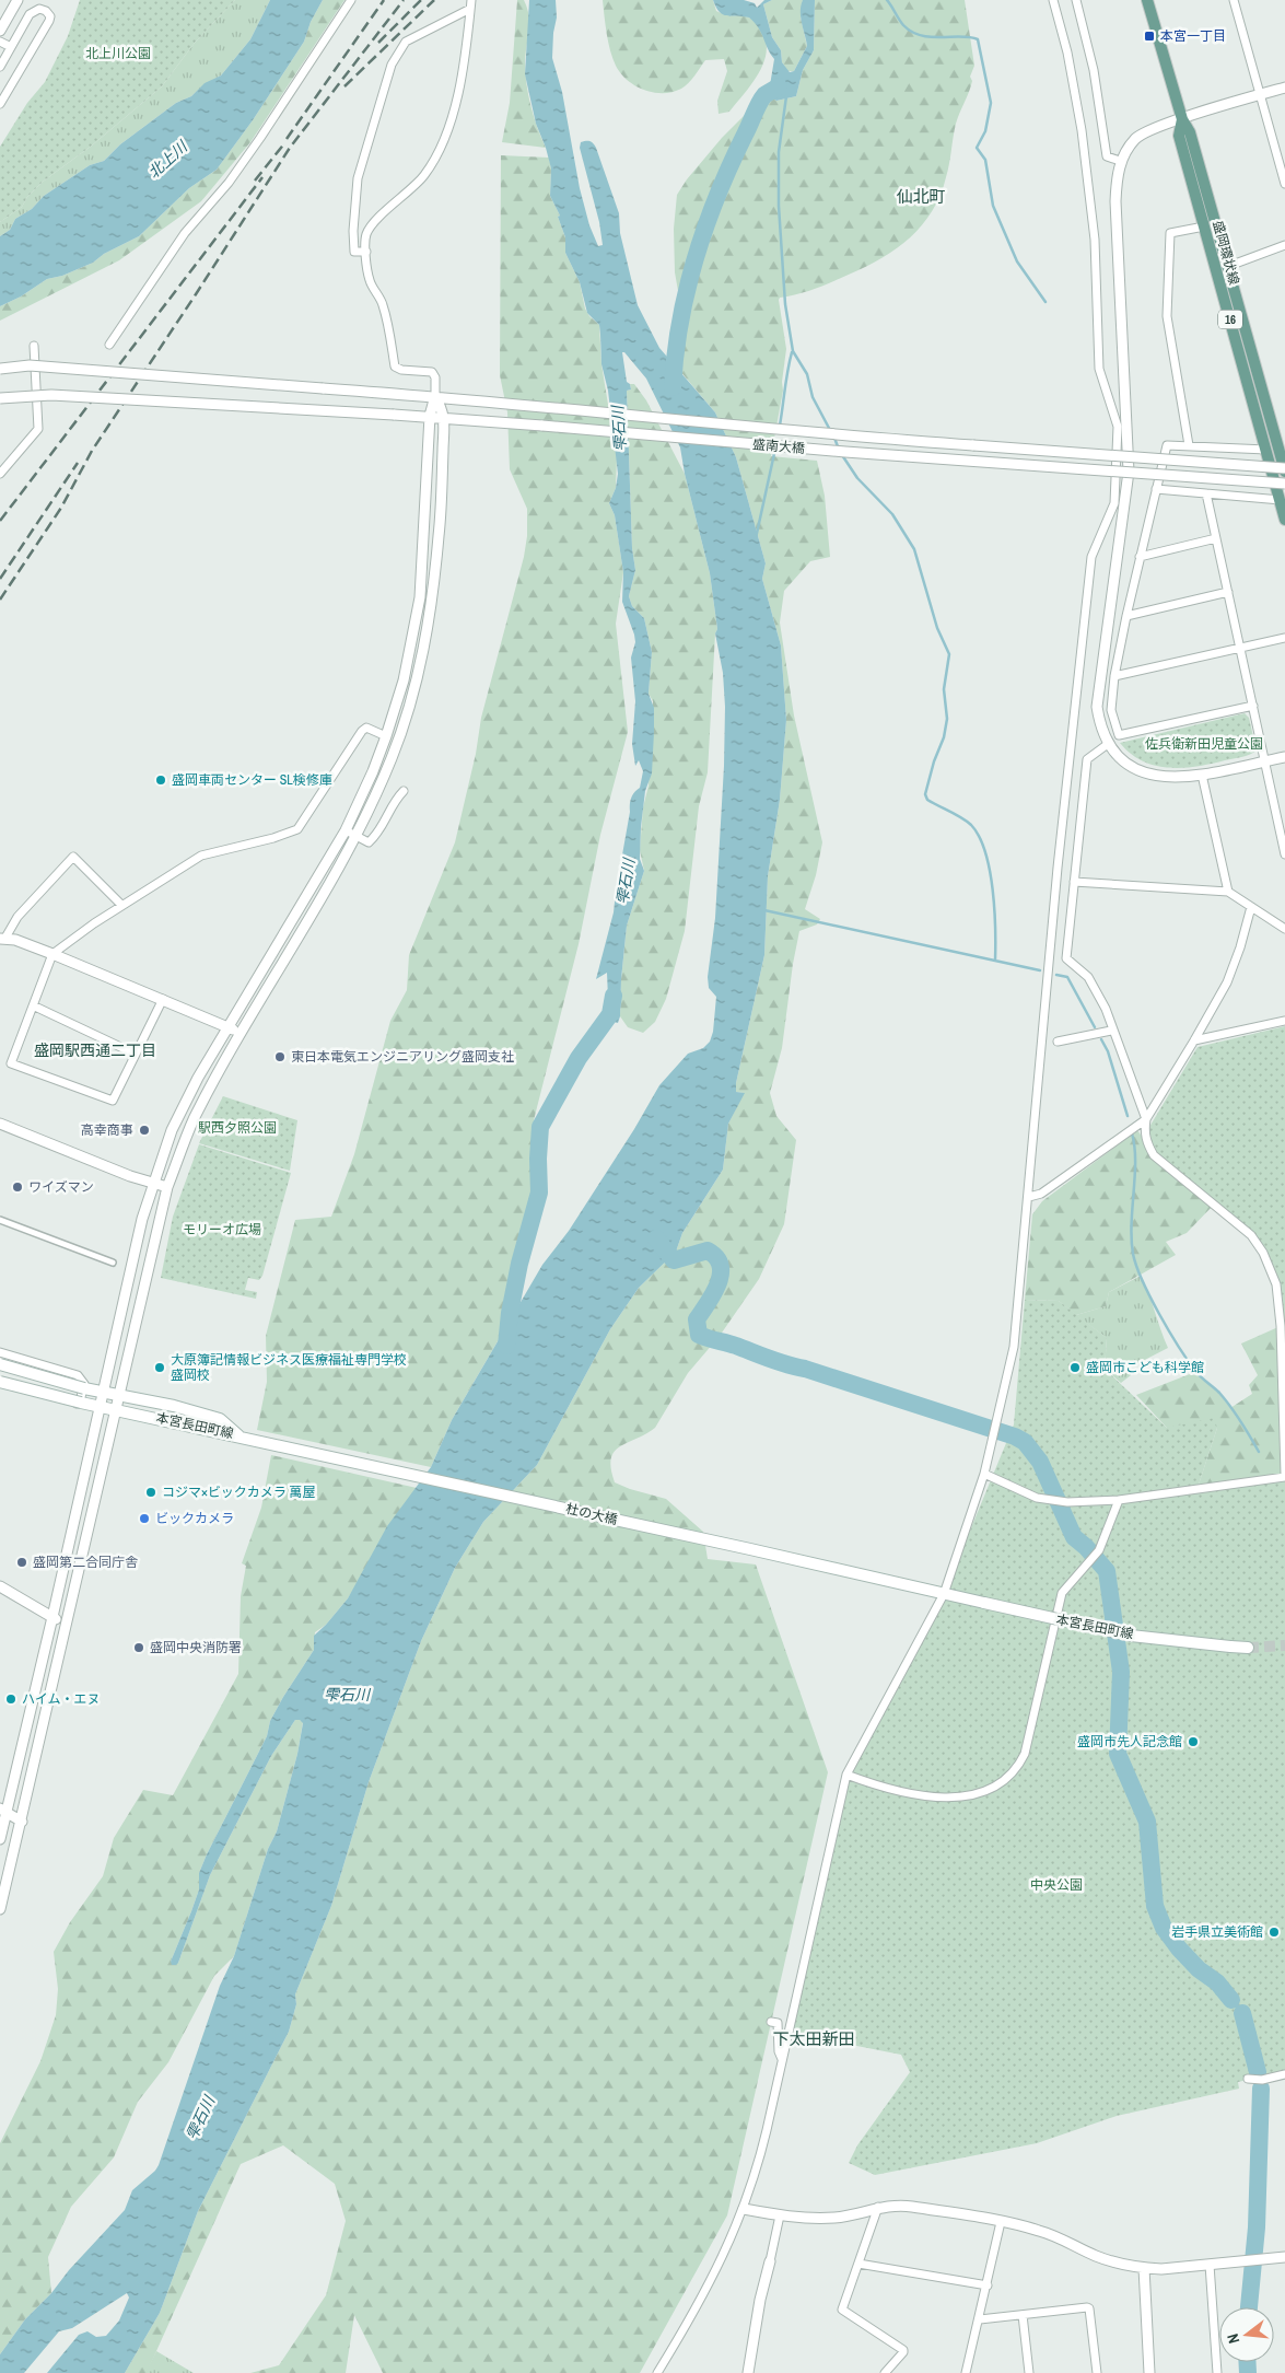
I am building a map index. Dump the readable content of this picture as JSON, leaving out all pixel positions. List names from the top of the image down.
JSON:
{
  "streets": {
    "main road": [
      "盛岡環状線",
      "16",
      "本宮長田町線",
      "杜の大橋"
    ],
    "street": ["盛南大橋"]
  },
  "crossings": [
    ["盛岡環状線", "盛南大橋"],
    ["本宮長田町線", "杜の大橋"]
  ],
  "districts": ["仙北町", "盛岡駅西通二丁目", "下太田新田"],
  "water": ["北上川", "雫石川"],
  "parks": [
    "北上川公園",
    "佐兵衛新田児童公園",
    "駅西夕照公園",
    "モリーオ広場",
    "中央公園"
  ],
  "places": {
    "transit": ["本宮一丁目"],
    "other": [
      "盛岡車両センター SL検修庫",
      "東日本電気エンジニアリング盛岡支社",
      "高幸商事",
      "ワイズマン",
      "大原簿記情報ビジネス医療福祉専門学校 盛岡校",
      "盛岡市こども科学館",
      "コジマ×ビックカメラ 萬屋",
      "ビックカメラ",
      "盛岡第二合同庁舎",
      "盛岡中央消防署",
      "ハイム・エヌ",
      "盛岡市先人記念館",
      "岩手県立美術館"
    ]
  },
  "north": "left"
}
